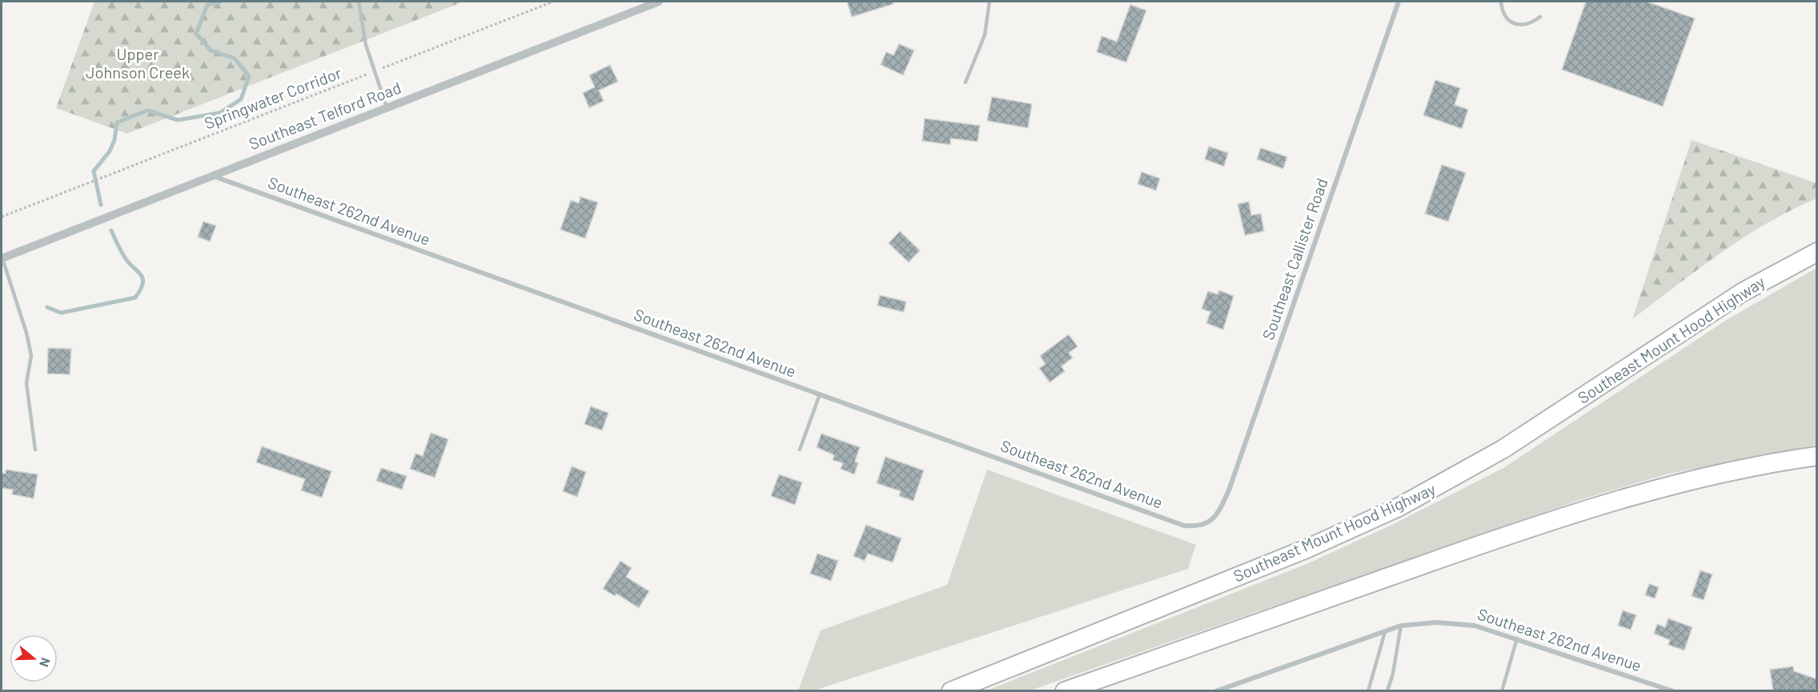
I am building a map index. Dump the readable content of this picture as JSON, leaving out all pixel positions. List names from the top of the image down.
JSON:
{
  "streets": {
    "highway": ["Southeast Mount Hood Highway"],
    "street": ["Southeast Telford Road", "Southeast 262nd Avenue", "Southeast Callister Road"],
    "path": ["Springwater Corridor"]
  },
  "crossings": [
    ["Southeast Telford Road", "Southeast 262nd Avenue"],
    ["Southeast 262nd Avenue", "Southeast Callister Road"]
  ],
  "parks": ["Upper Johnson Creek"],
  "north": "right"
}
